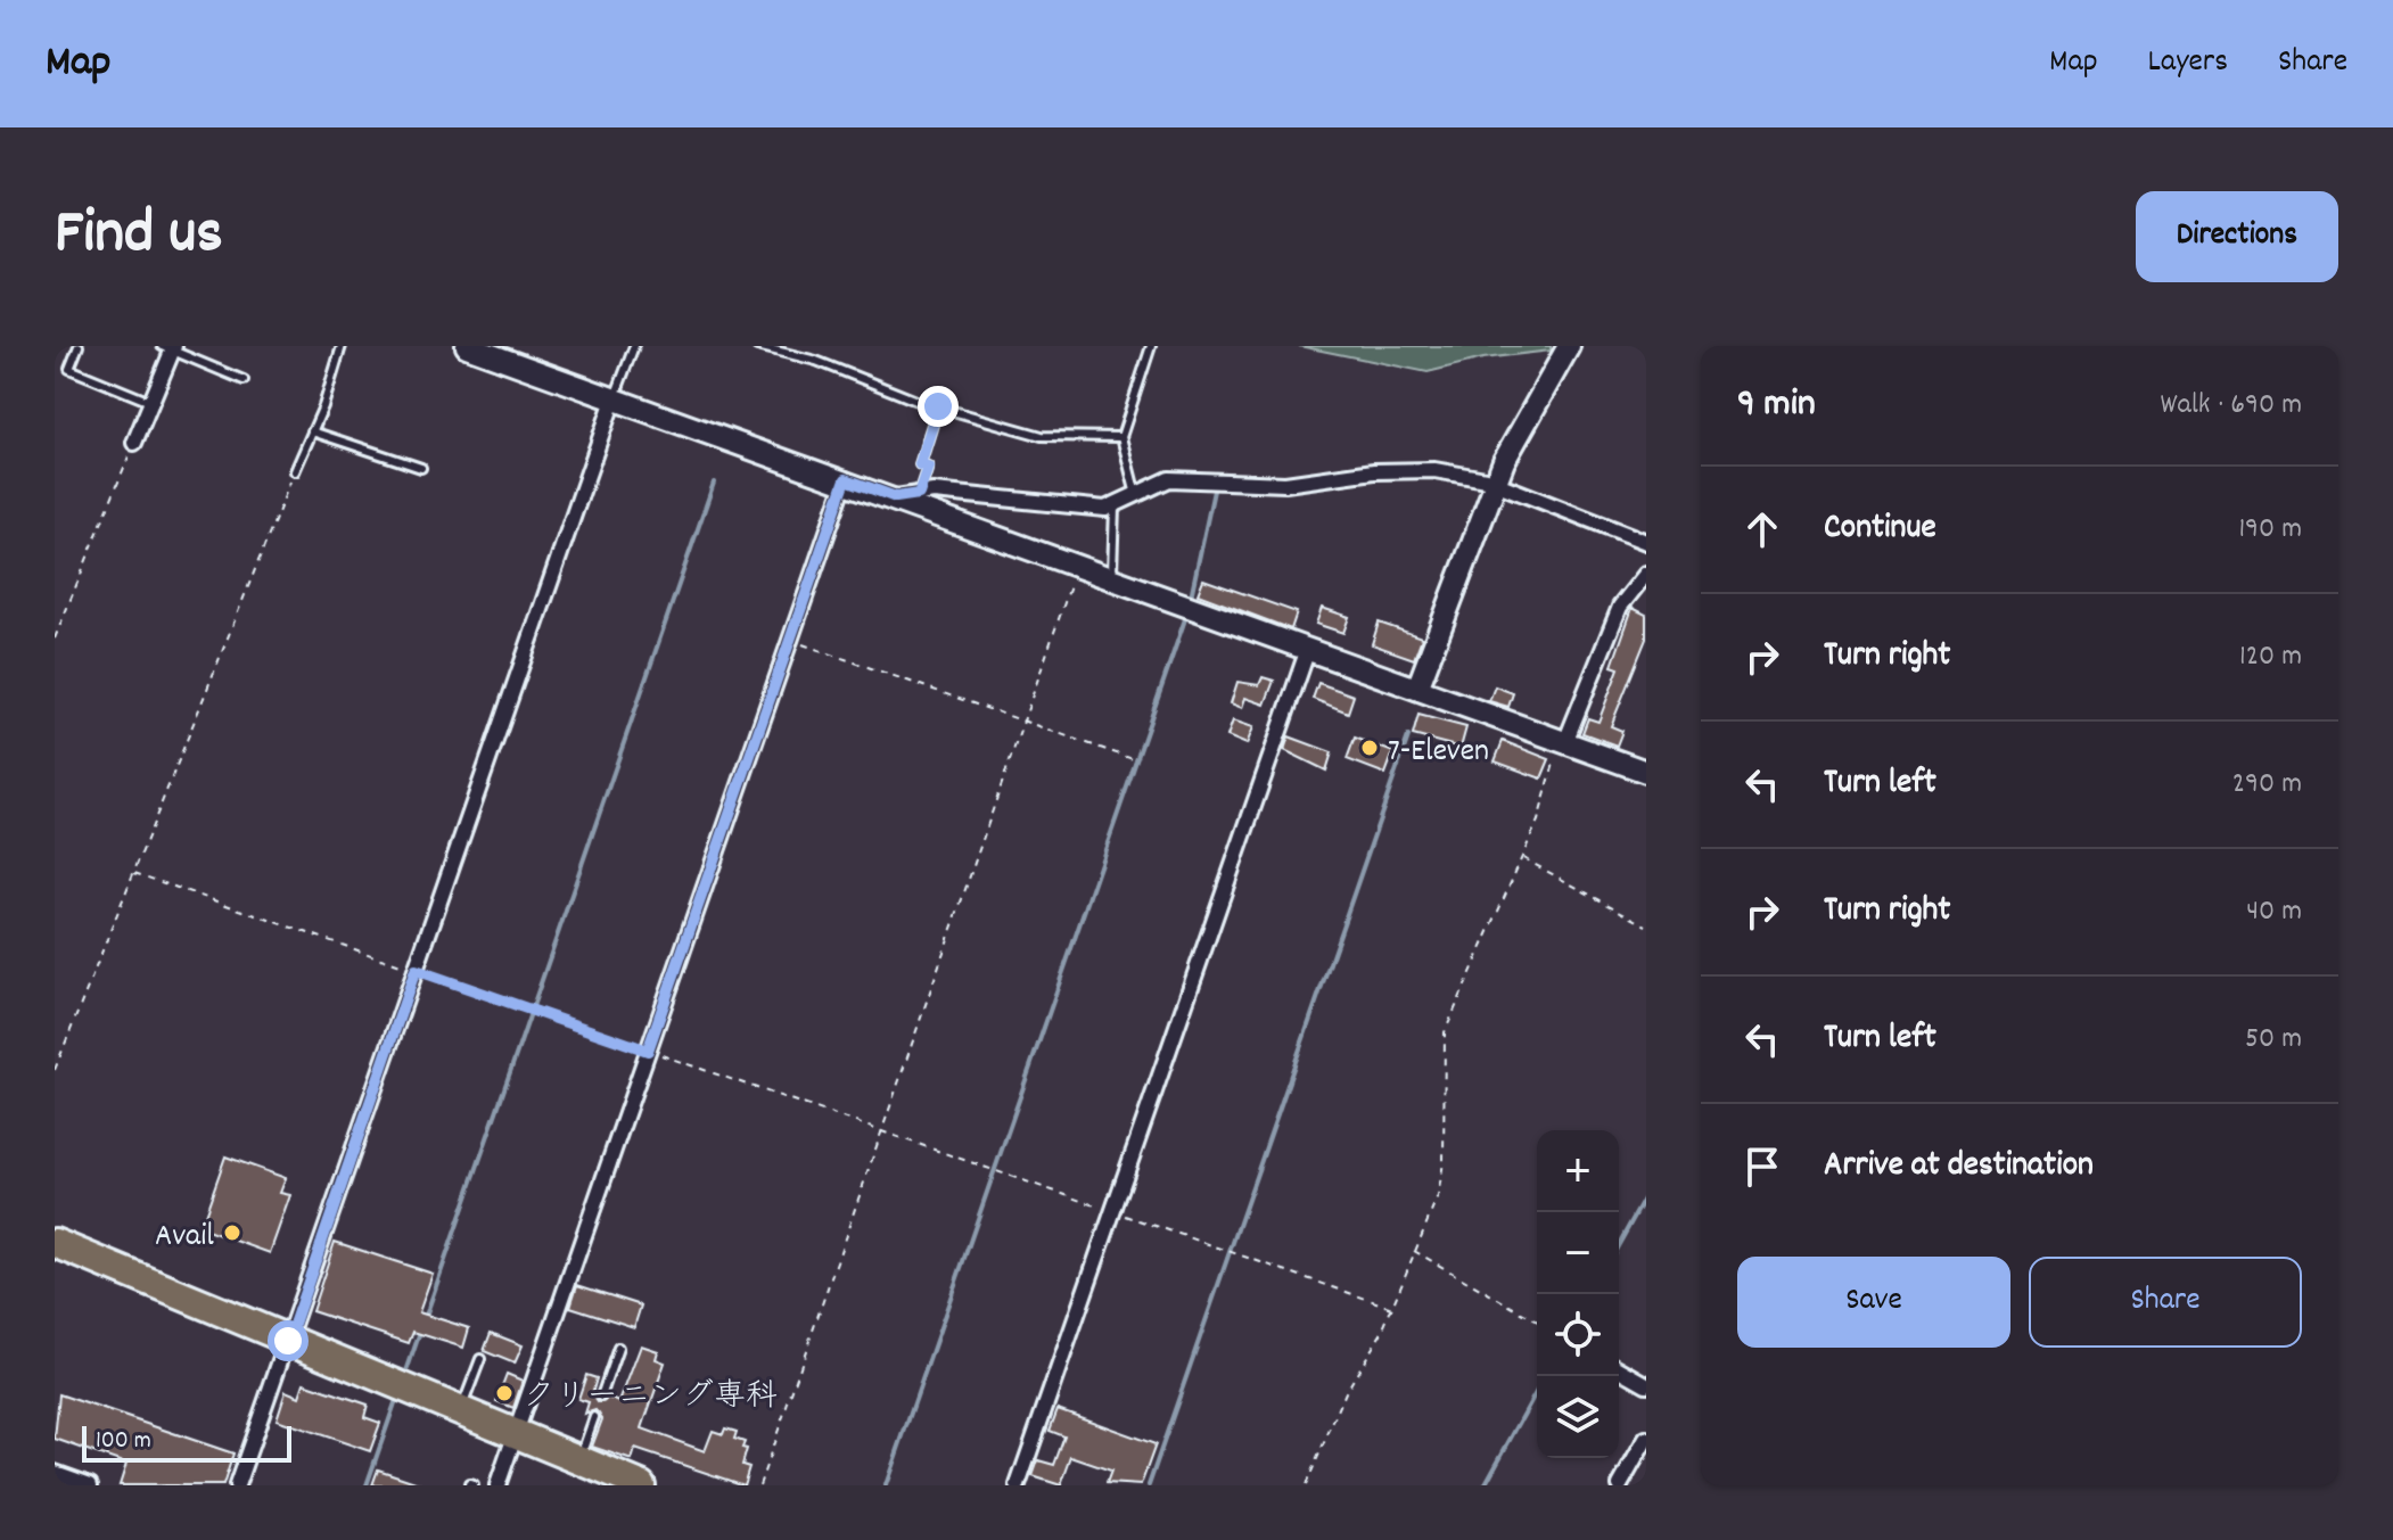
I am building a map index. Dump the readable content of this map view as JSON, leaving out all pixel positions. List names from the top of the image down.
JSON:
{
  "places": ["7-Eleven", "Avail", "クリーニング専科"],
  "scale_bar": "100 m",
  "page": {
    "header": "Map",
    "nav": ["Map", "Layers", "Share"],
    "title": "Find us",
    "buttons": [
      "Directions",
      ["Save", "Share"]
    ],
    "heading": ["9 min", "Walk · 690 m"],
    "list": [
      ["Continue", "190 m"],
      ["Turn right", "120 m"],
      ["Turn left", "290 m"],
      ["Turn right", "40 m"],
      ["Turn left", "50 m"],
      "Arrive at destination"
    ],
    "map_buttons": ["+", "−"],
    "scale": "100 m"
  }
}
